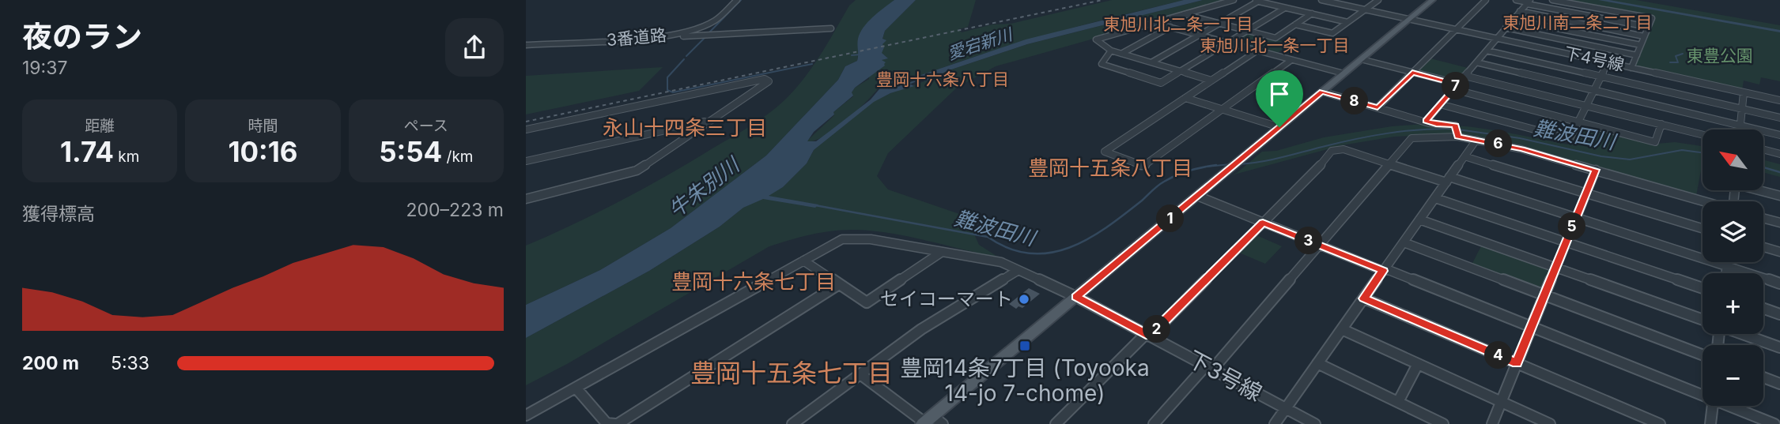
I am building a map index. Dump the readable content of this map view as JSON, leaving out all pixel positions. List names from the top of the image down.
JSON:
{
  "streets": {
    "street": ["3番道路", "下4号線", "下3号線"]
  },
  "districts": [
    "東旭川南二条二丁目",
    "東旭川北二条一丁目",
    "東旭川北一条一丁目",
    "豊岡十六条八丁目",
    "永山十四条三丁目",
    "豊岡十五条八丁目",
    "豊岡十六条七丁目",
    "豊岡十五条七丁目"
  ],
  "water": ["愛宕新川", "難波田川", "牛朱別川"],
  "parks": ["東豊公園"],
  "places": {
    "other": ["セイコーマート"],
    "transit": ["豊岡14条7丁目 (Toyooka 14-jo 7-chome)"]
  },
  "north": "top left",
  "page": {
    "heading": ["夜のラン", "19:37"],
    "pins": [
      "7",
      "8",
      "6",
      "1",
      "5",
      "3",
      "2",
      "4"
    ],
    "stats": [
      ["距離", "1.74 km"],
      ["時間", "10:16"],
      ["ペース", "5:54 /km"]
    ],
    "map_buttons": ["+", "−"],
    "chart": ["獲得標高", "200–223 m"],
    "list": [
      {
        "name": "200 m",
        "note": "5:33"
      }
    ]
  }
}
